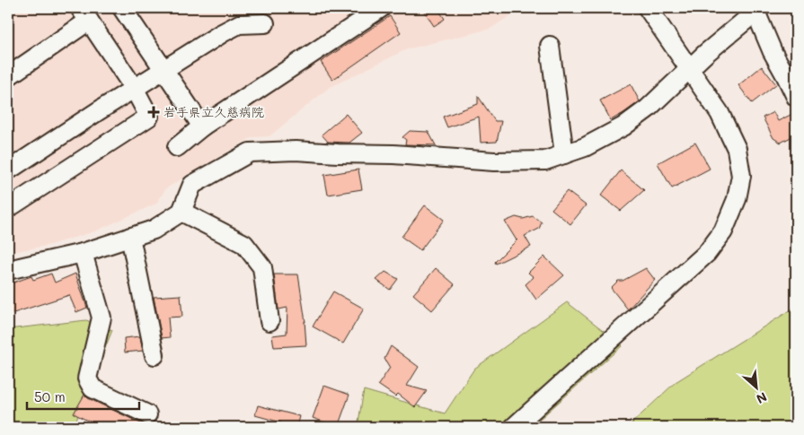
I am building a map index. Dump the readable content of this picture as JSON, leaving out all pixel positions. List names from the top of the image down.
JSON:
{
  "places": {
    "health": ["岩手県立久慈病院"]
  },
  "scale_bar": "50 m",
  "north": "bottom right"
}
